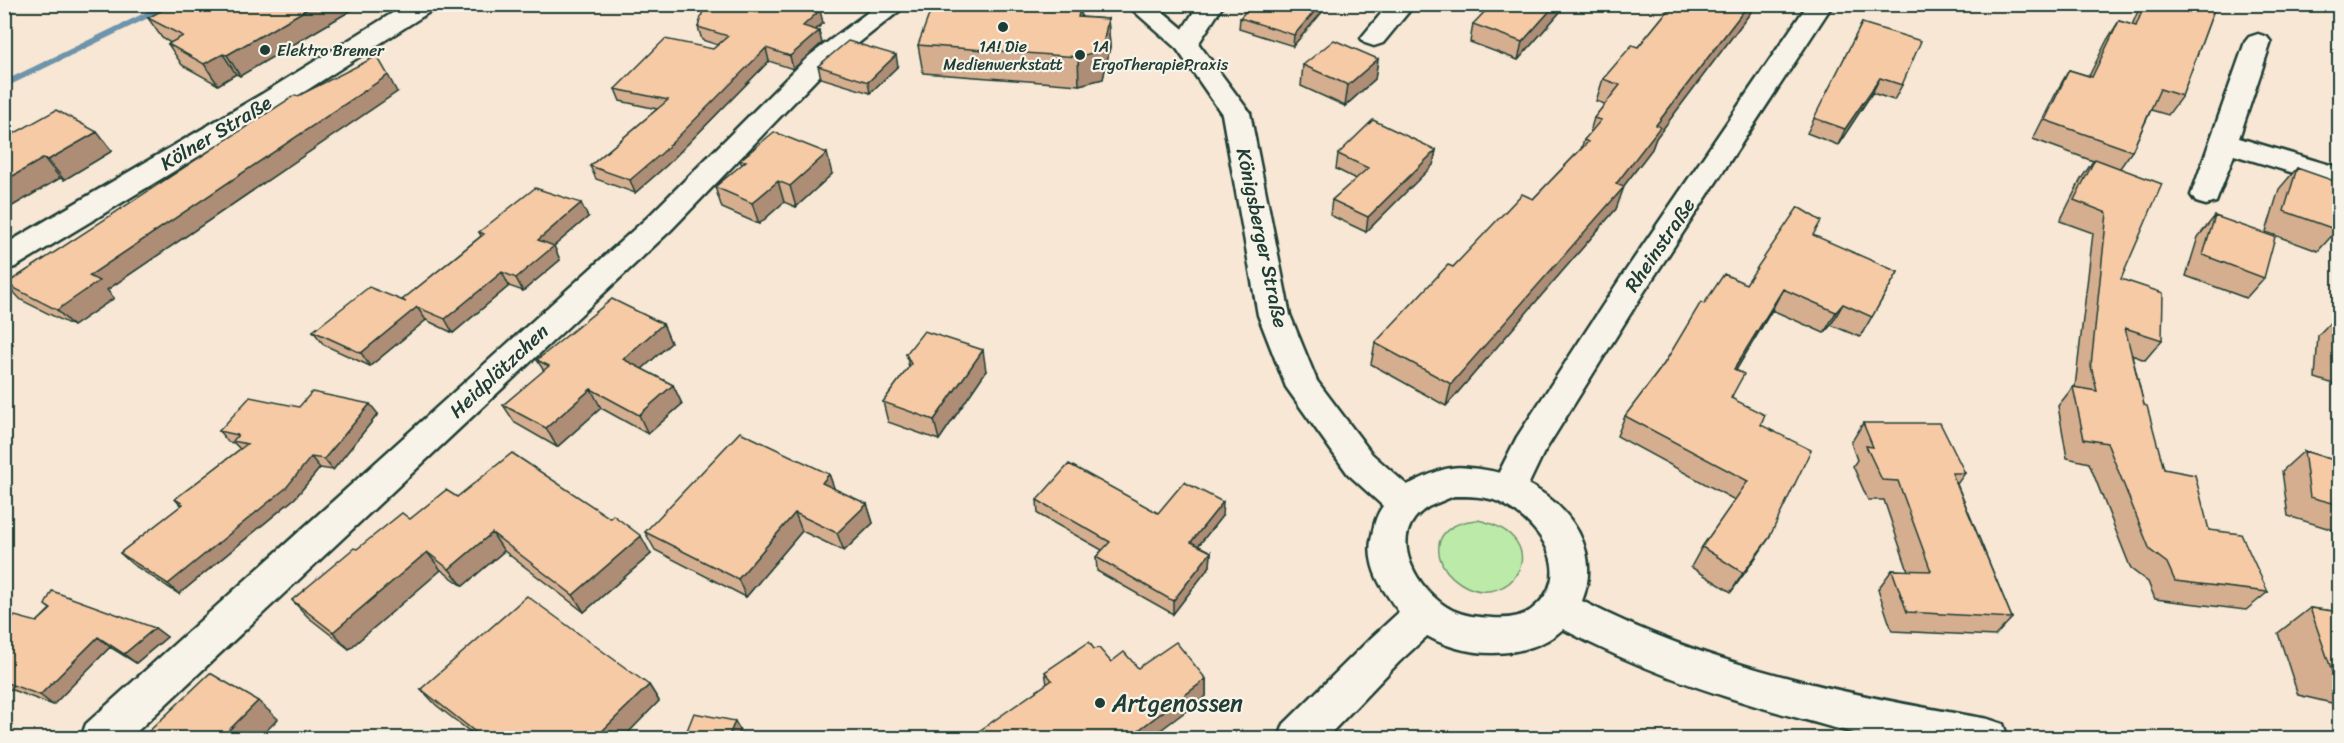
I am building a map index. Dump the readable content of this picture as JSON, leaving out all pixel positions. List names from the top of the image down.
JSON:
{
  "streets": {
    "street": [
      "Kölner Straße",
      "Königsberger Straße",
      "Rheinstraße",
      "Heidplätzchen"
    ]
  },
  "crossings": [
    ["Königsberger Straße", "Rheinstraße"]
  ],
  "places": [
    "1A! Die Medienwerkstatt",
    "Elektro Bremer",
    "1A ErgoTherapiePraxis",
    "Artgenossen"
  ]
}
